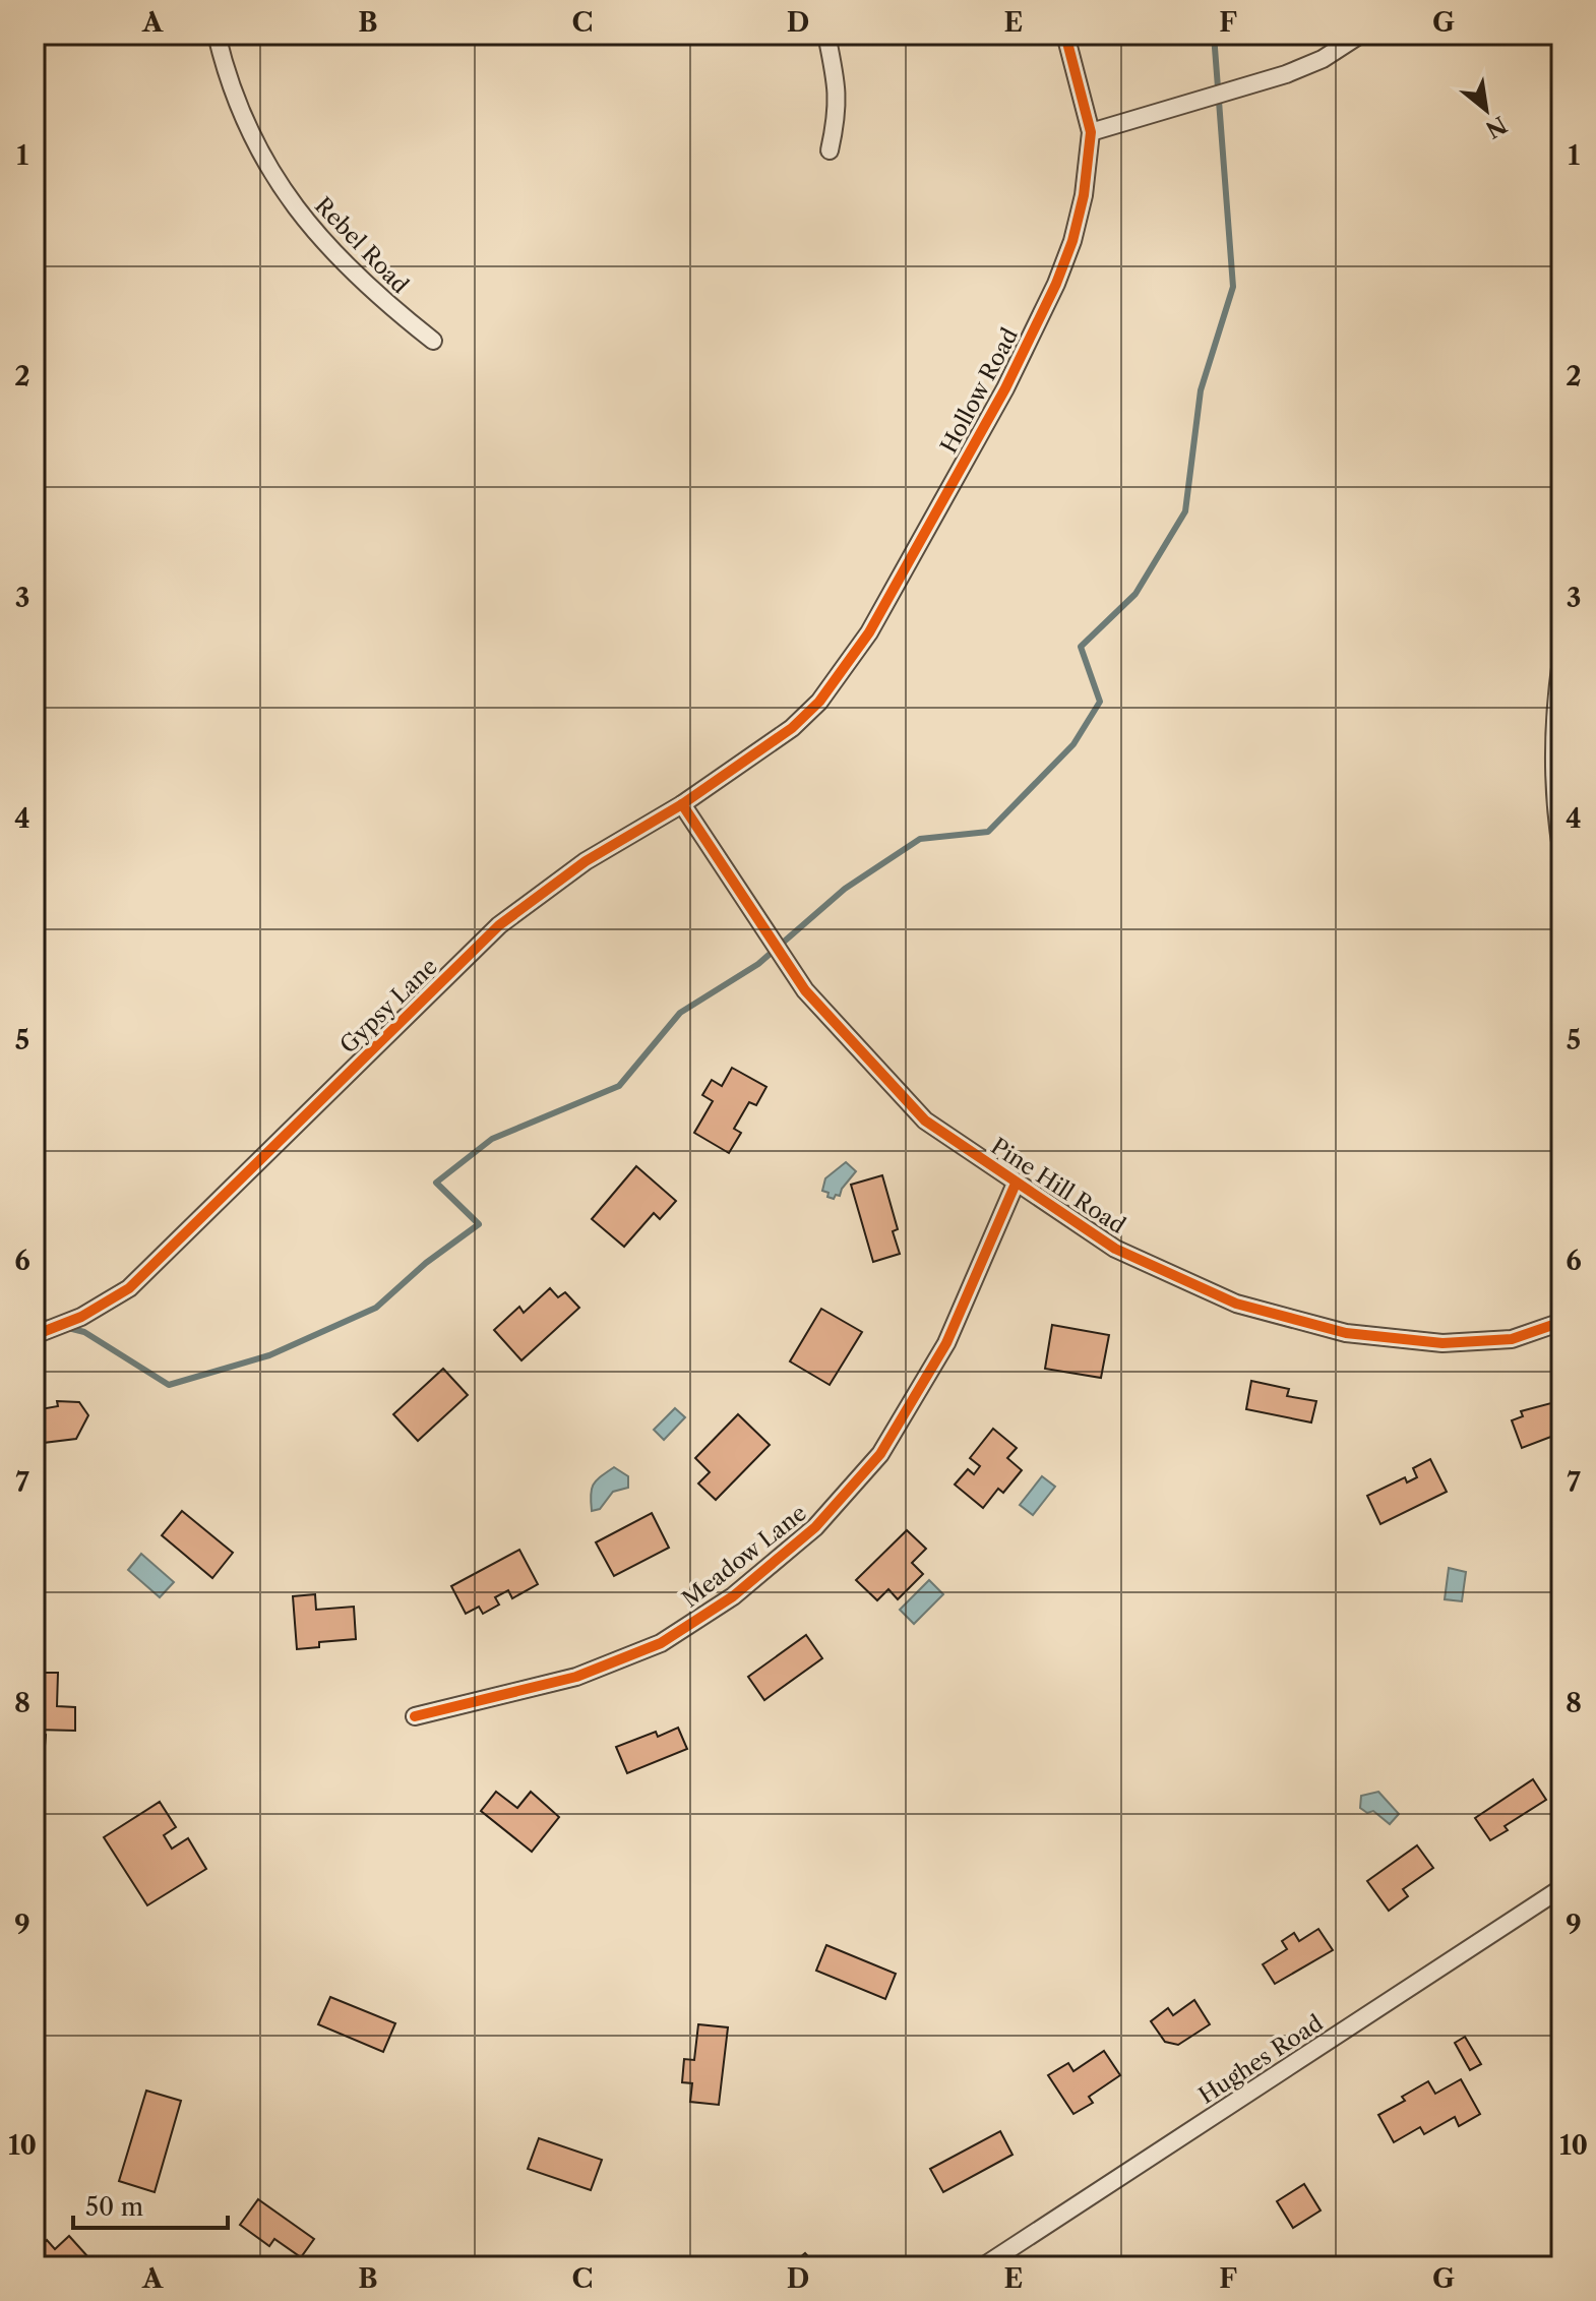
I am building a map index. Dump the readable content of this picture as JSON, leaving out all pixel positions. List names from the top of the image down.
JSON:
{
  "streets": {
    "street": [
      "Rebel Road",
      "Hollow Road",
      "Gypsy Lane",
      "Pine Hill Road",
      "Meadow Lane",
      "Hughes Road"
    ]
  },
  "crossings": [
    ["Hollow Road", "Gypsy Lane"],
    ["Gypsy Lane", "Pine Hill Road"],
    ["Pine Hill Road", "Meadow Lane"]
  ],
  "scale_bar": "50 m",
  "north": "bottom right",
  "grid": {
    "columns": [
      "A",
      "B",
      "C",
      "D",
      "E",
      "F",
      "G"
    ],
    "rows": [
      "1",
      "2",
      "3",
      "4",
      "5",
      "6",
      "7",
      "8",
      "9",
      "10"
    ]
  }
}
